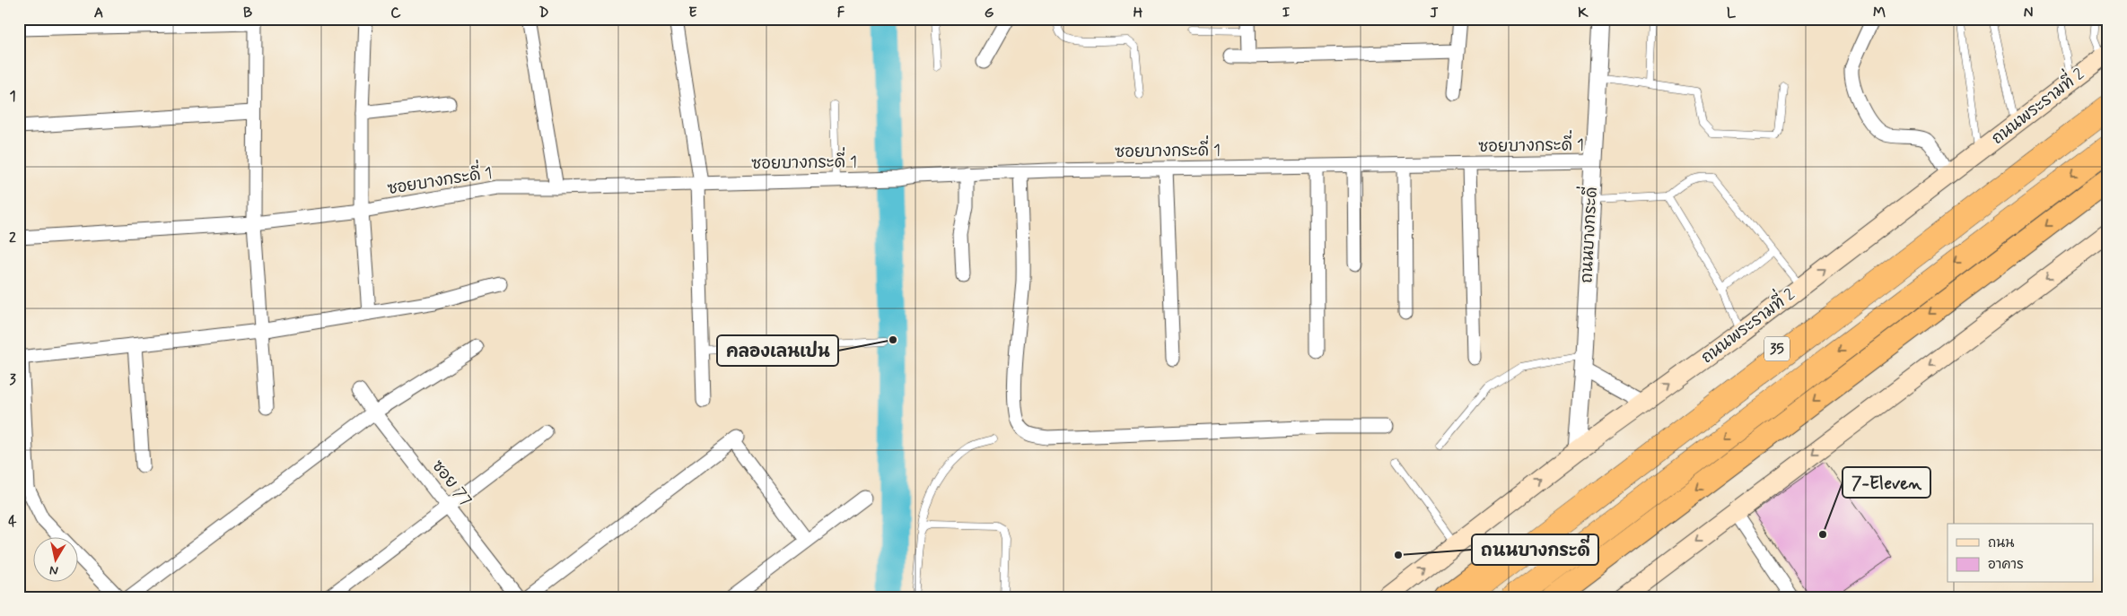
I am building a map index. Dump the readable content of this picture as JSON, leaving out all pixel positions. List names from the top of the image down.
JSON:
{
  "streets": {
    "highway": ["35"],
    "main road": ["ถนนพระรามที่ 2"],
    "street": ["ซอยบางกระดี่ 1", "ถนนบางกระดี่", "ซอย 77"]
  },
  "crossings": [
    ["ถนนพระรามที่ 2", "ถนนบางกระดี่"],
    ["ซอยบางกระดี่ 1", "ถนนบางกระดี่"]
  ],
  "places": ["คลองเลนเปน", "7-Eleven", "ถนนบางกระดี่"],
  "legend": ["ถนน", "อาคาร"],
  "north": "bottom",
  "grid": {
    "columns": [
      "A",
      "B",
      "C",
      "D",
      "E",
      "F",
      "G",
      "H",
      "I",
      "J",
      "K",
      "L",
      "M",
      "N"
    ],
    "rows": [
      "1",
      "2",
      "3",
      "4"
    ]
  }
}
